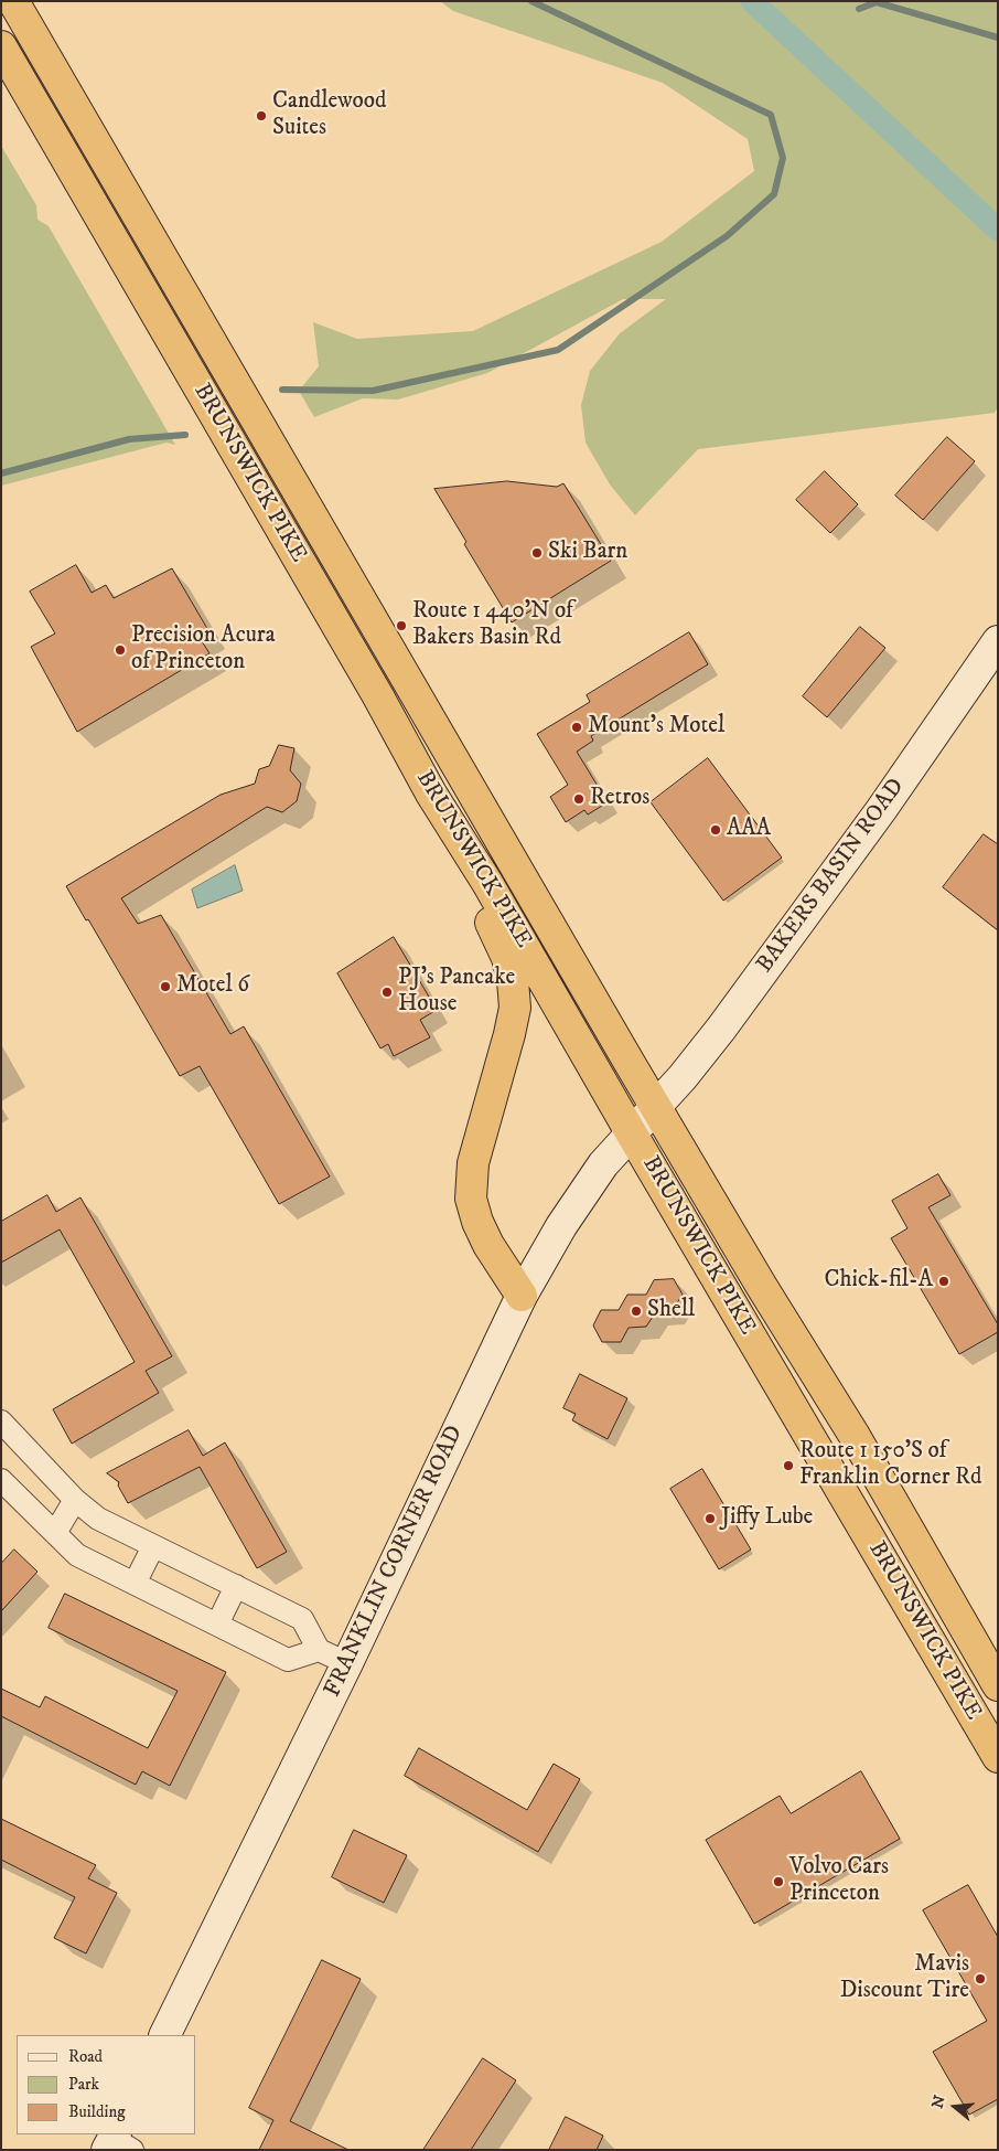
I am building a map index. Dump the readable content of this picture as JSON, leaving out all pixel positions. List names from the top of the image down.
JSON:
{
  "streets": {
    "highway": ["BRUNSWICK PIKE"],
    "main road": ["BAKERS BASIN ROAD", "FRANKLIN CORNER ROAD"]
  },
  "crossings": [
    ["BRUNSWICK PIKE", "BAKERS BASIN ROAD"],
    ["BRUNSWICK PIKE", "FRANKLIN CORNER ROAD"],
    ["BAKERS BASIN ROAD", "FRANKLIN CORNER ROAD"]
  ],
  "places": [
    "Candlewood Suites",
    "Ski Barn",
    "Route 1 440'N of Bakers Basin Rd",
    "Precision Acura of Princeton",
    "Mount's Motel",
    "Retros",
    "AAA",
    "Motel 6",
    "PJ's Pancake House",
    "Chick-fil-A",
    "Shell",
    "Route 1 150'S of Franklin Corner Rd",
    "Jiffy Lube",
    "Volvo Cars Princeton",
    "Mavis Discount Tire"
  ],
  "legend": ["Road", "Park", "Building"],
  "north": "left"
}
